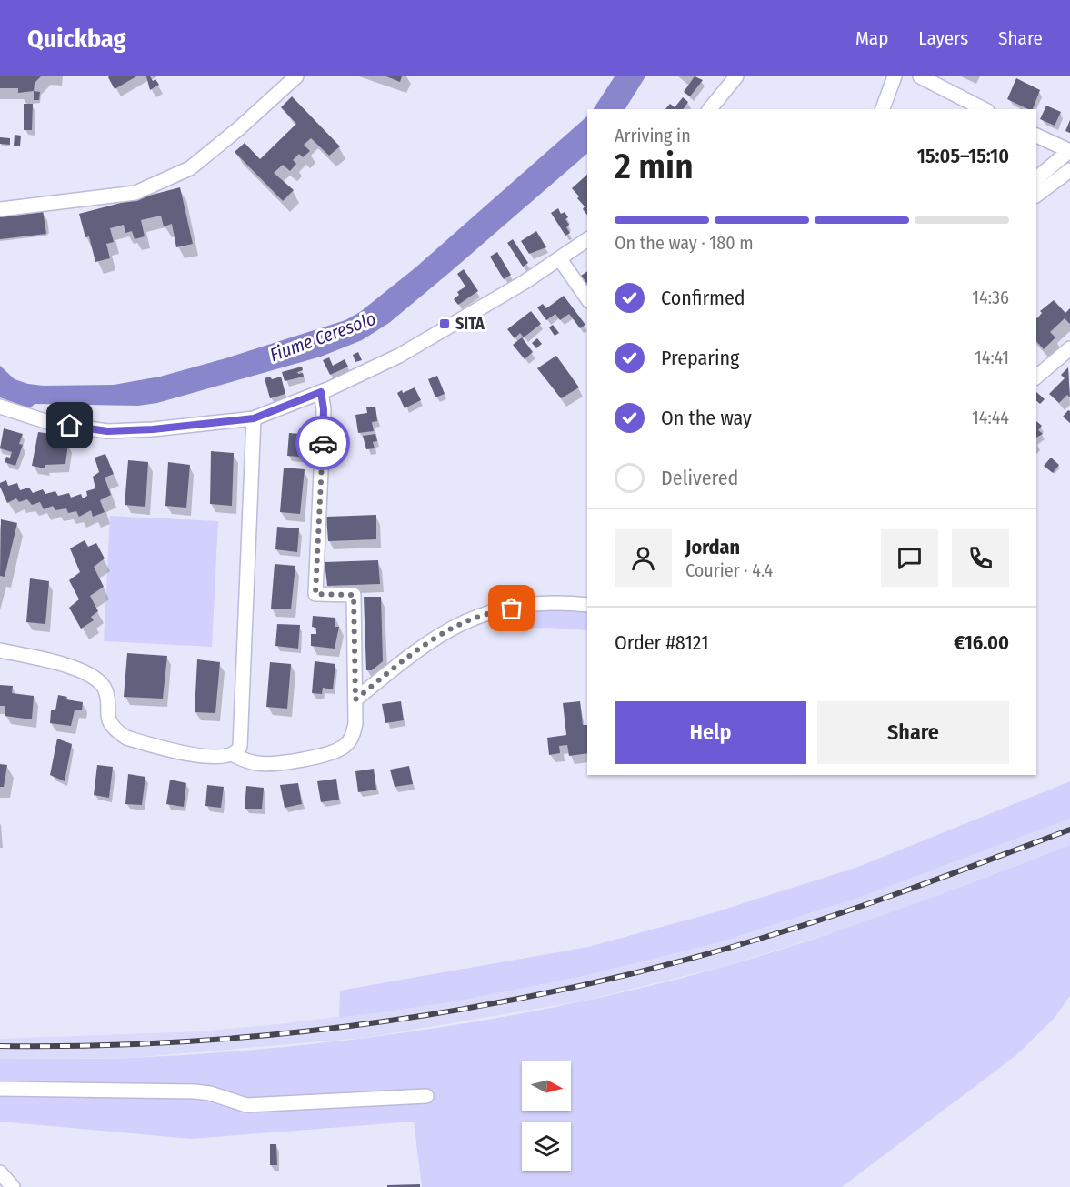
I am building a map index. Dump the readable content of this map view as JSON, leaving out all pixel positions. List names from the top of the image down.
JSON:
{
  "water": ["Fiume Ceresolo"],
  "places": {
    "transit": ["SITA"]
  },
  "north": "right",
  "page": {
    "header": "Quickbag",
    "nav": ["Map", "Layers", "Share"],
    "heading": ["2 min", "Arriving in", "15:05–15:10"],
    "panel": [
      "Jordan",
      "Courier · 4.4",
      "Order #8121",
      "€16.00"
    ],
    "bar": "On the way · 180 m",
    "list": [
      ["Confirmed", "14:36"],
      ["Preparing", "14:41"],
      ["On the way", "14:44"],
      "Delivered"
    ],
    "buttons": ["Help", "Share"]
  }
}
